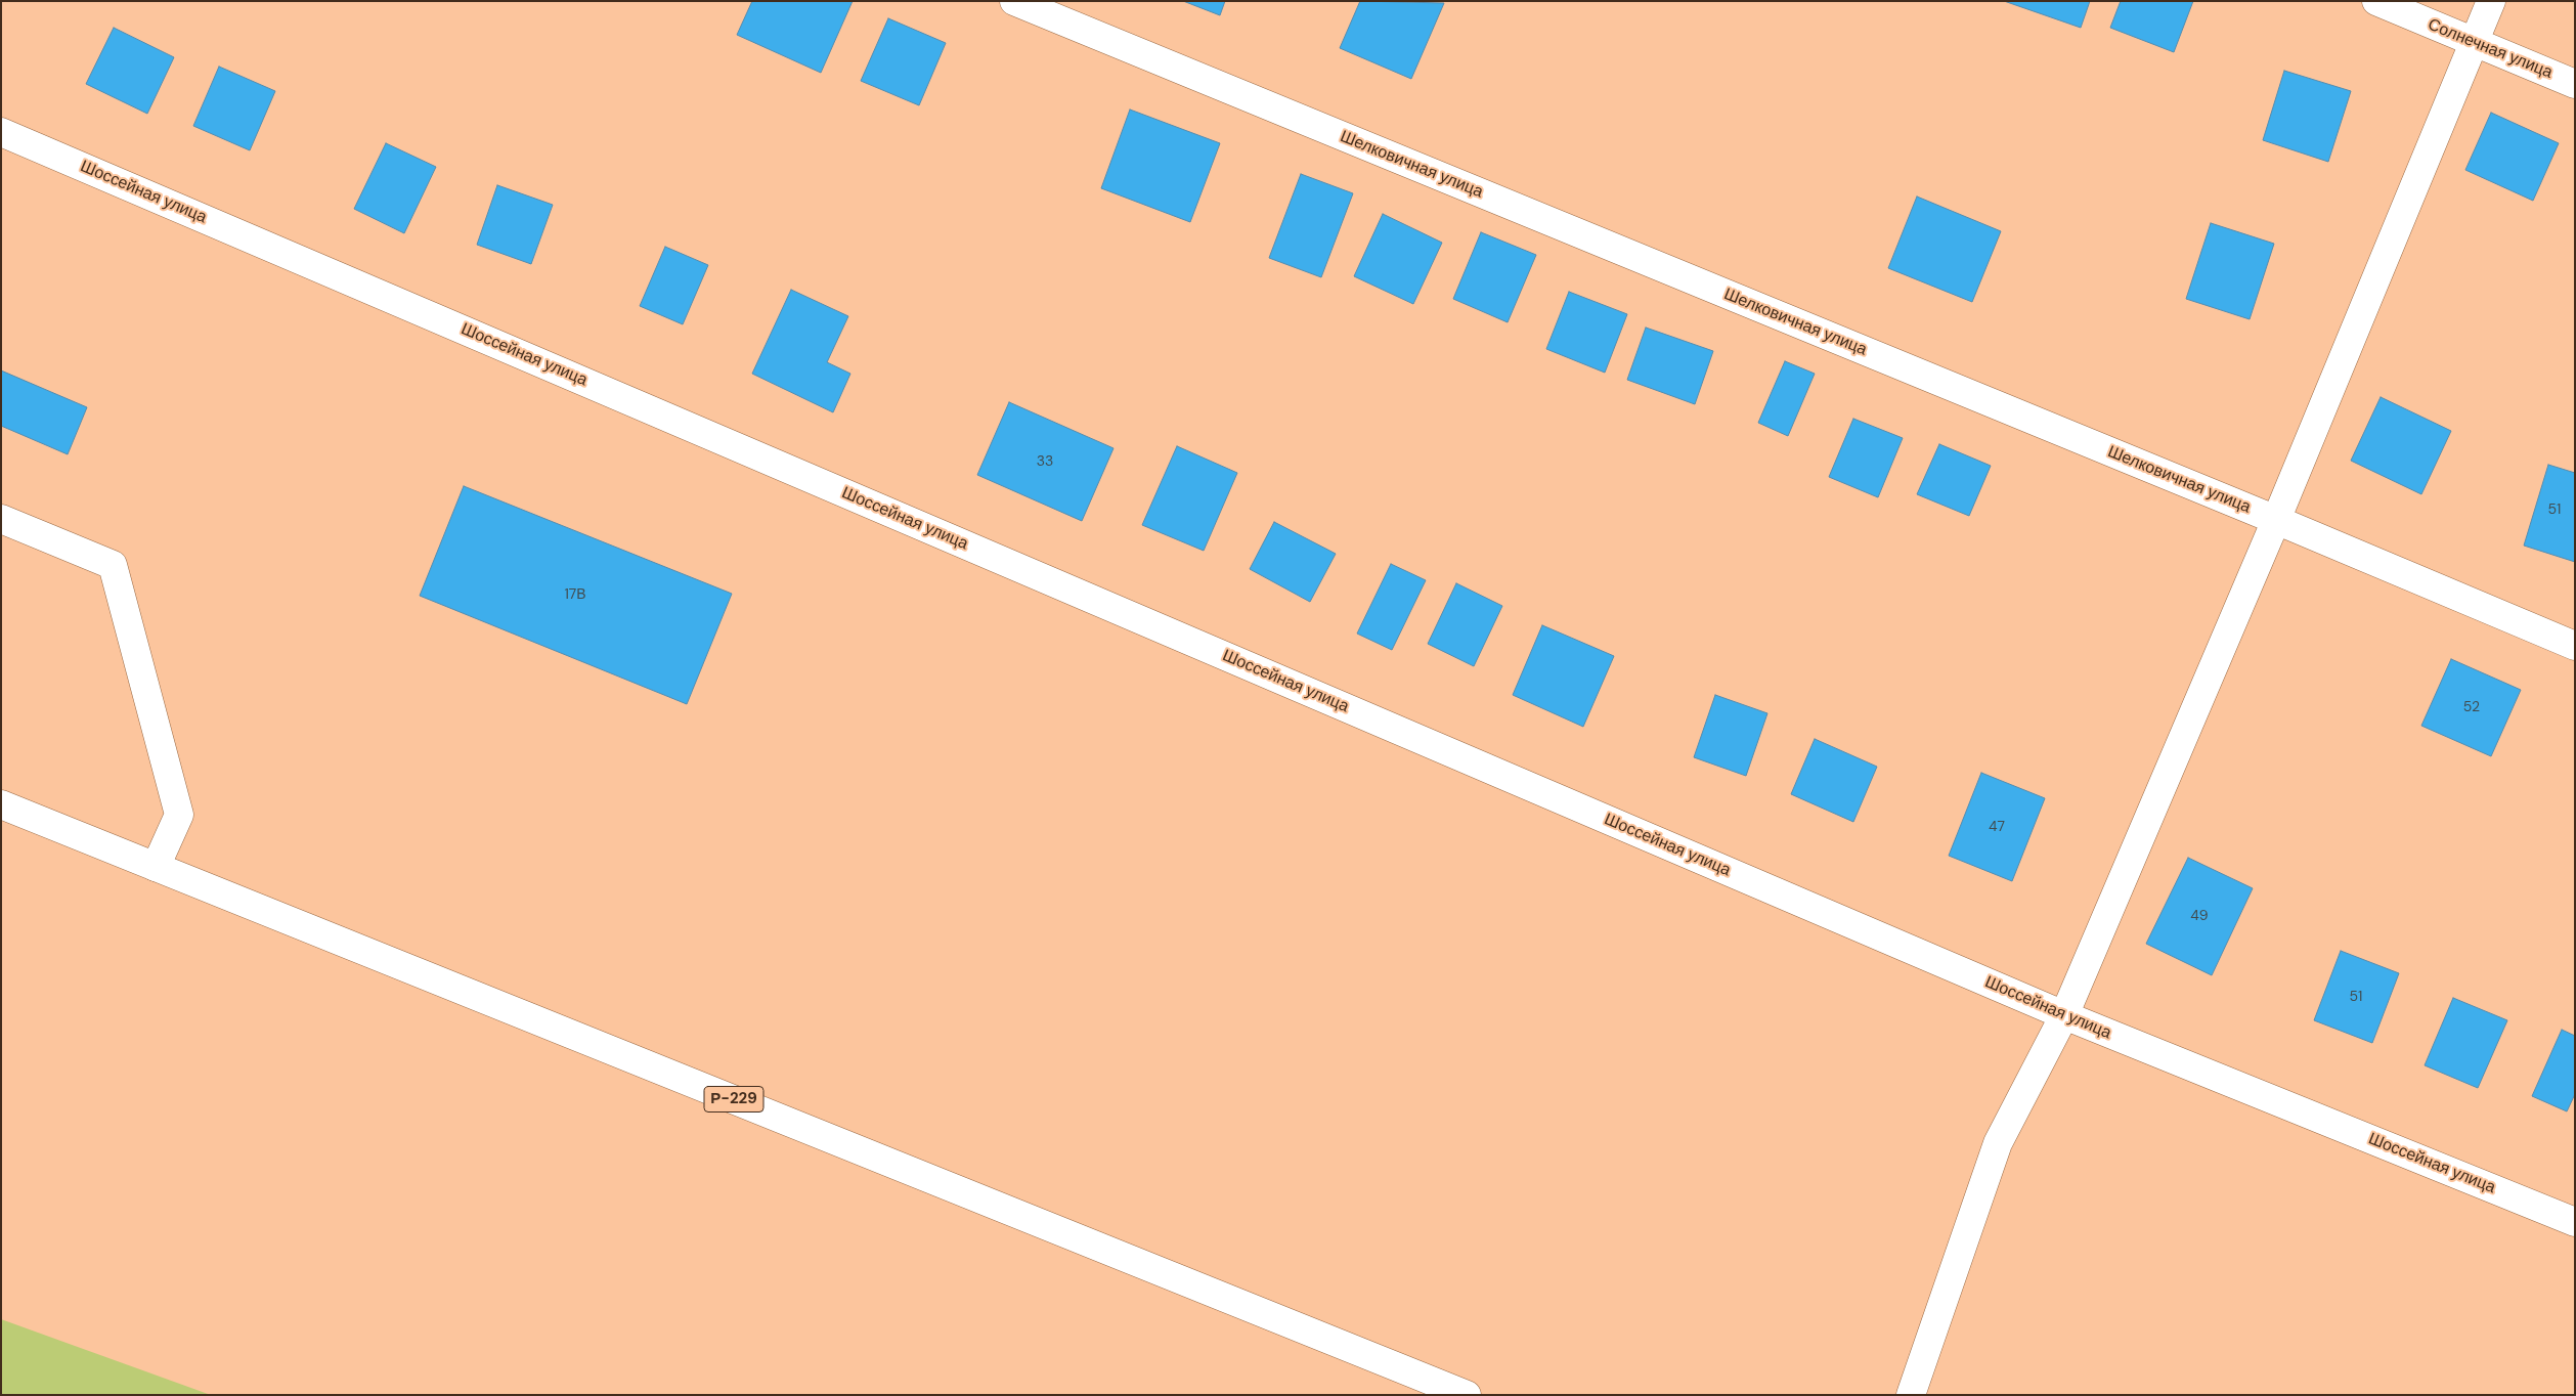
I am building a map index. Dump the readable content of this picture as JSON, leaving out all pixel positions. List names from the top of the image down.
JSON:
{
  "streets": {
    "street": [
      "Солнечная улица",
      "Шелковичная улица",
      "Шоссейная улица",
      "Р-229"
    ]
  },
  "house_numbers": [
    "33",
    "51",
    "17В",
    "52",
    "47",
    "49",
    "51"
  ]
}
